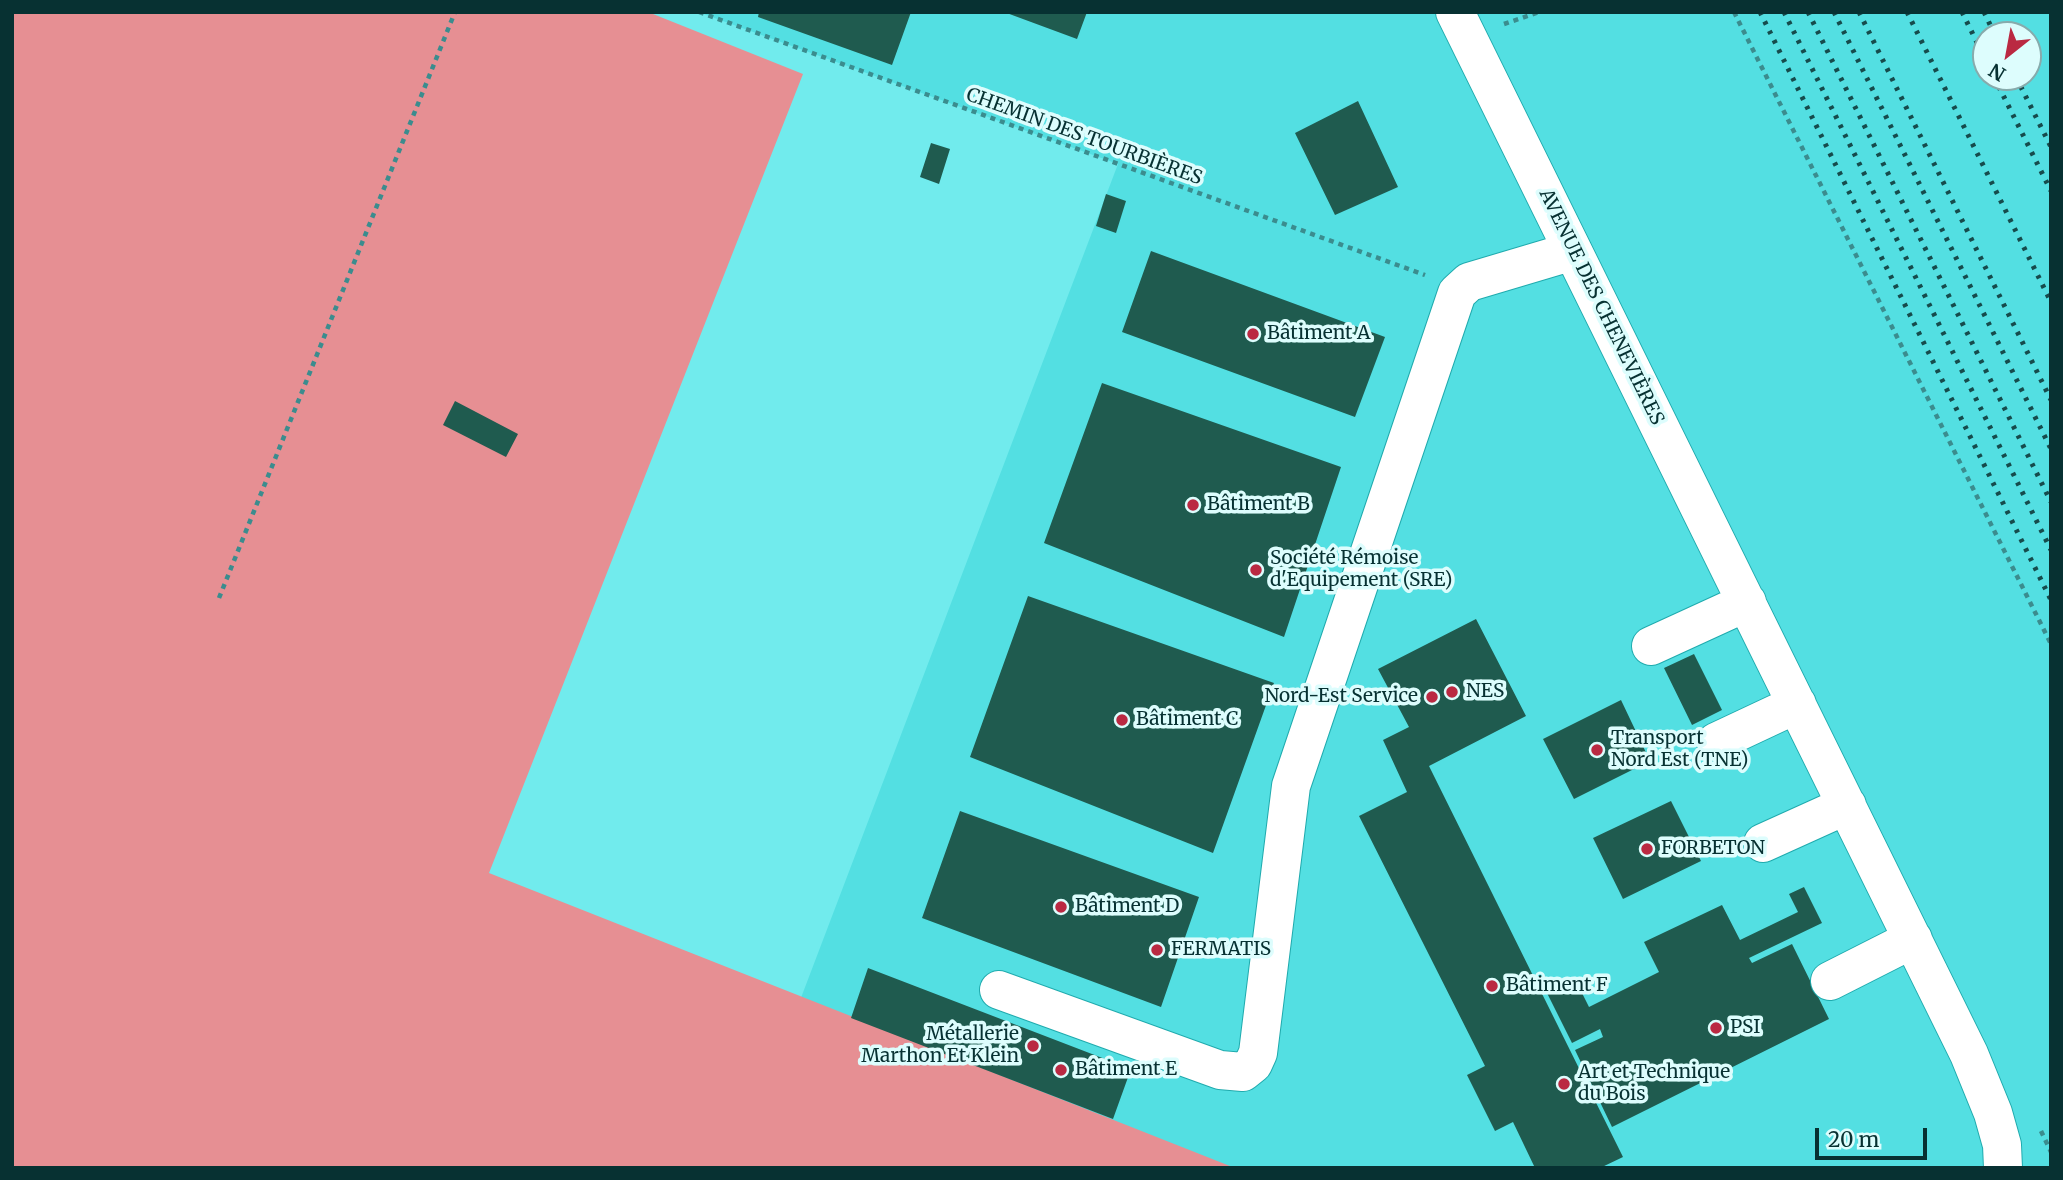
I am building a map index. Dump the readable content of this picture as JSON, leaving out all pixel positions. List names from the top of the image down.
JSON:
{
  "streets": {
    "street": ["AVENUE DES CHENEVIÈRES"],
    "path": ["CHEMIN DES TOURBIÈRES"]
  },
  "places": [
    "Bâtiment A",
    "Bâtiment B",
    "Société Rémoise d'Equipement (SRE)",
    "NES",
    "Nord-Est Service",
    "Bâtiment C",
    "Transport Nord Est (TNE)",
    "FORBETON",
    "Bâtiment D",
    "FERMATIS",
    "Bâtiment F",
    "PSI",
    "Métallerie Marthon Et Klein",
    "Bâtiment E",
    "Art et Technique du Bois"
  ],
  "scale_bar": "20 m",
  "north": "bottom left"
}
